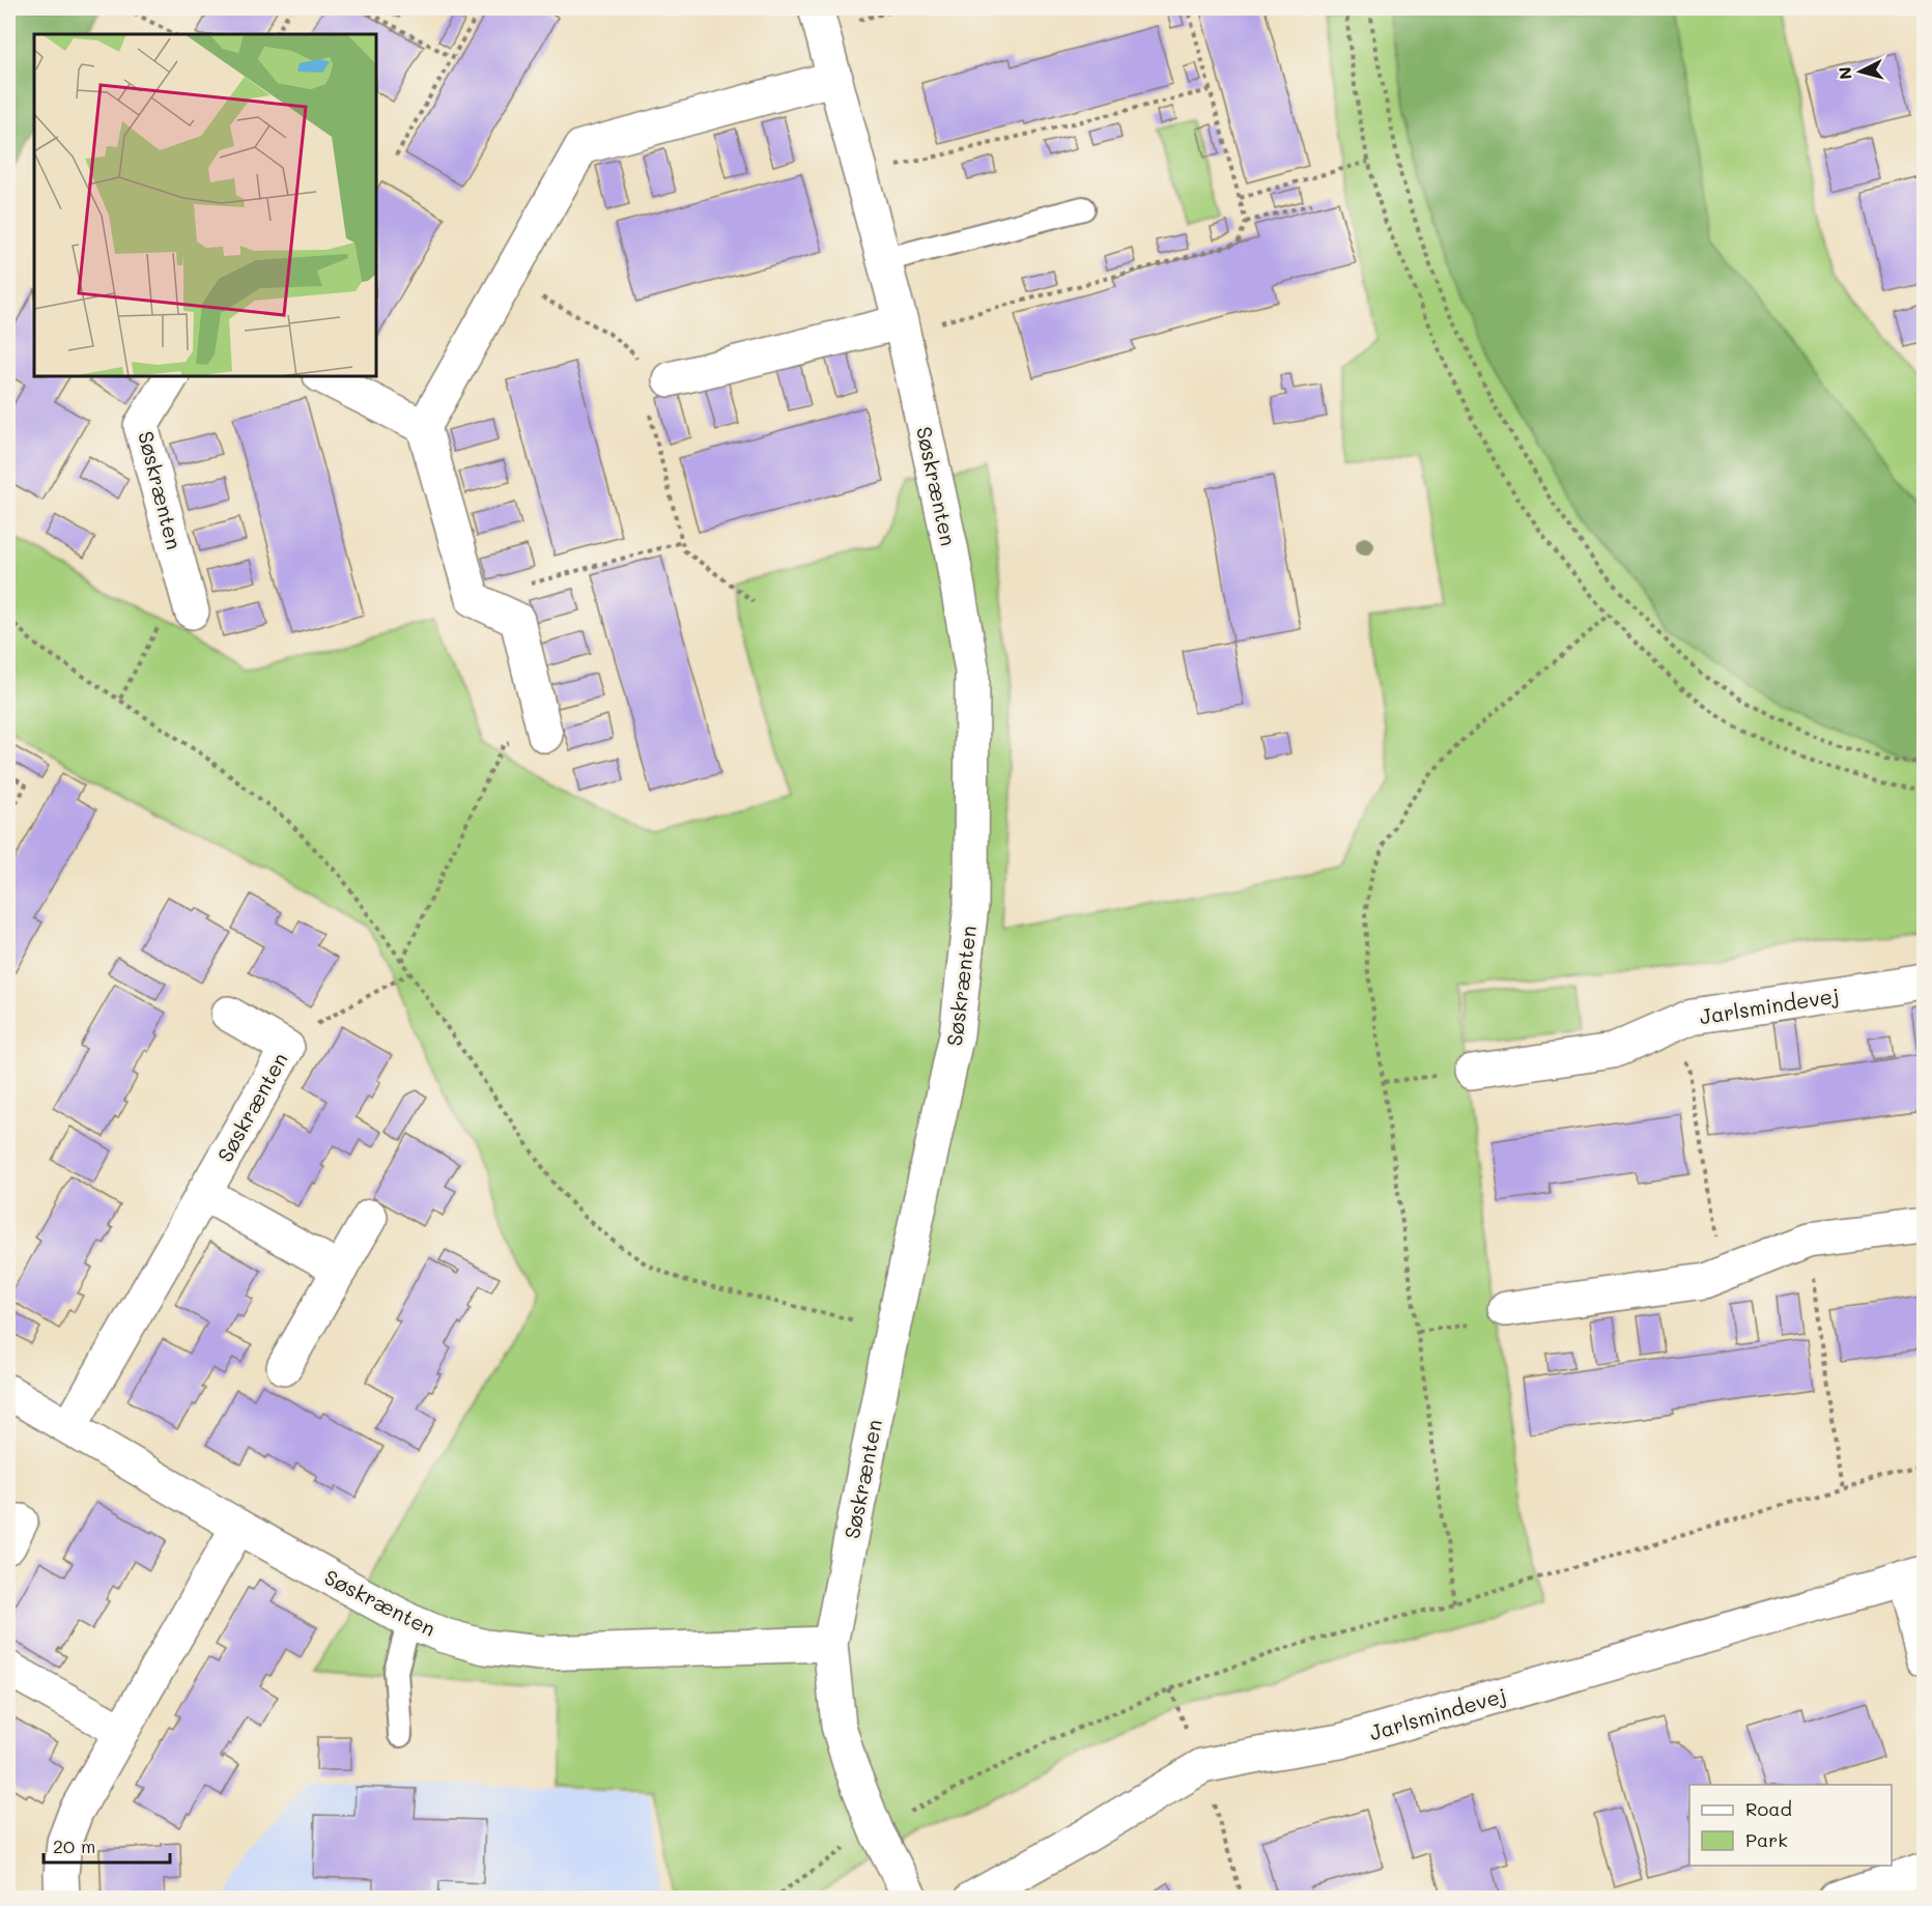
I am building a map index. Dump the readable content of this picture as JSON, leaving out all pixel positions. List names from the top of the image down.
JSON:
{
  "streets": {
    "street": ["Søskrænten", "Jarlsmindevej"]
  },
  "legend": ["Road", "Park"],
  "scale_bar": "20 m",
  "north": "left"
}
